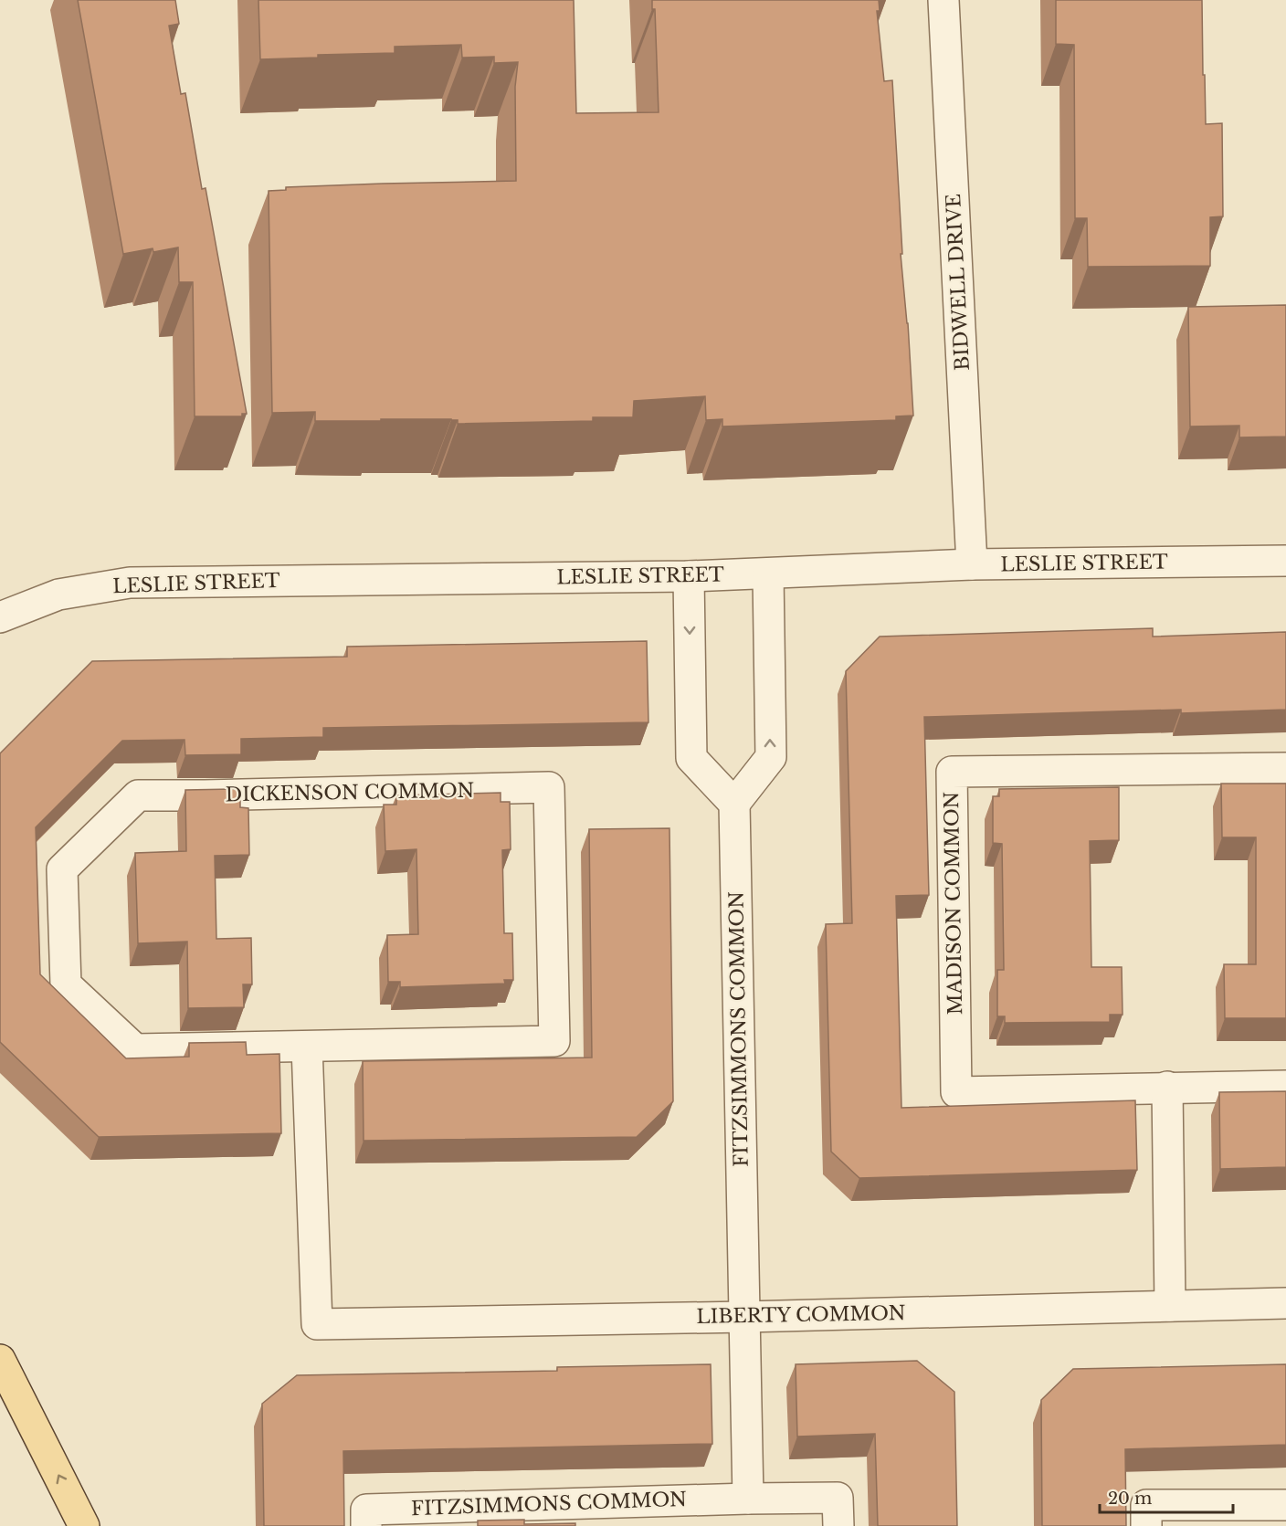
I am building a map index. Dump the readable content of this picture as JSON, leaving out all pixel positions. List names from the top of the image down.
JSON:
{
  "streets": {
    "street": [
      "BIDWELL DRIVE",
      "LESLIE STREET",
      "DICKENSON COMMON",
      "MADISON COMMON",
      "FITZSIMMONS COMMON",
      "LIBERTY COMMON"
    ]
  },
  "crossings": [
    ["BIDWELL DRIVE", "LESLIE STREET"],
    ["DICKENSON COMMON", "LIBERTY COMMON"],
    ["FITZSIMMONS COMMON", "LIBERTY COMMON"]
  ],
  "scale_bar": "20 m"
}
